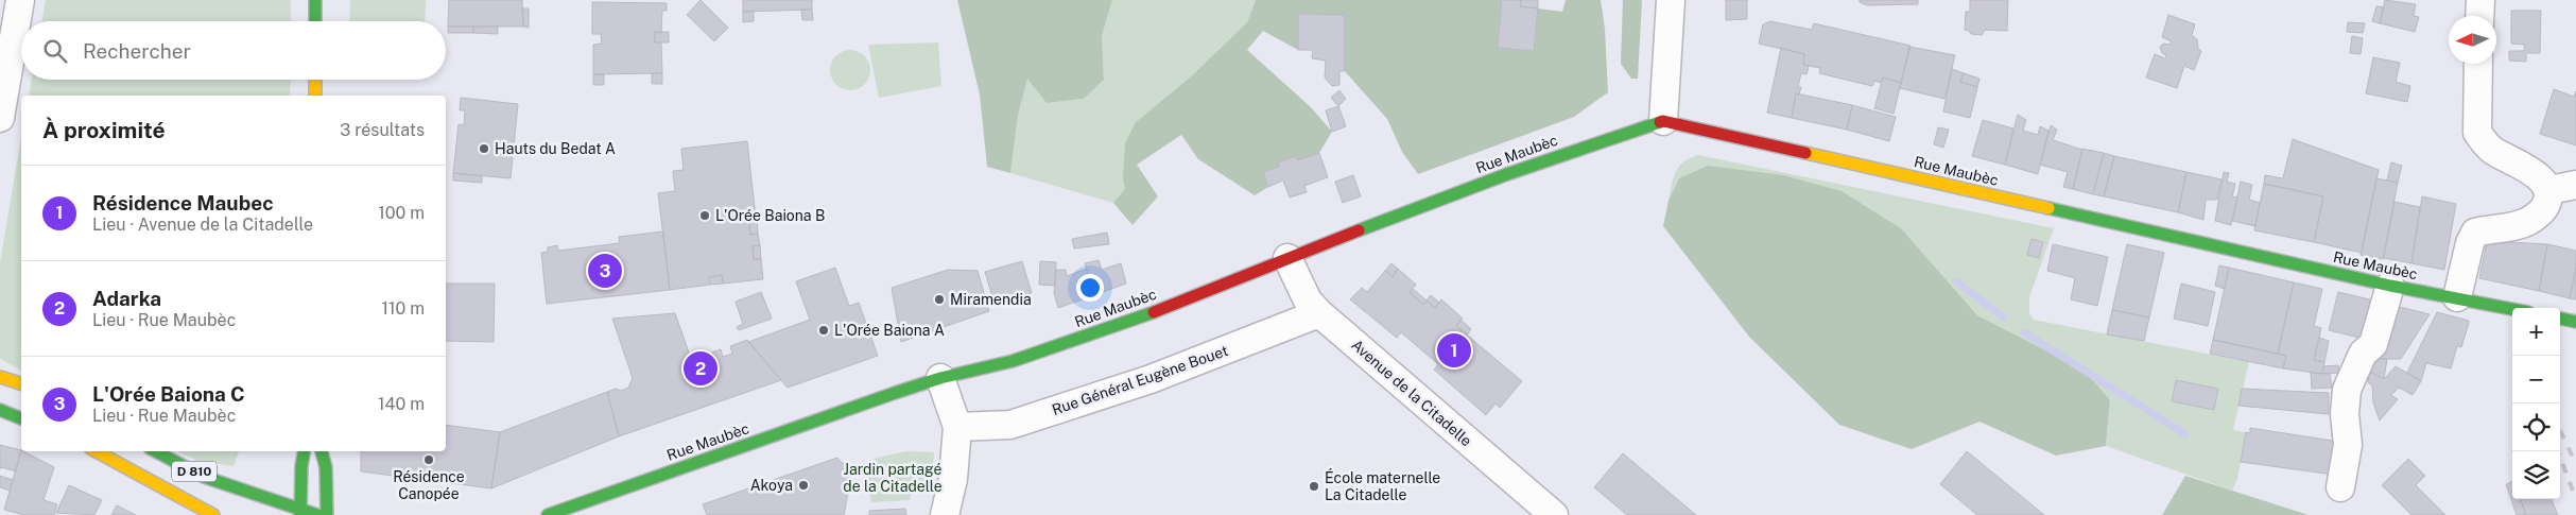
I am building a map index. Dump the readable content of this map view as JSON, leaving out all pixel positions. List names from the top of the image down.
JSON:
{
  "streets": {
    "main road": ["Rue Maubèc", "D 810"],
    "street": ["Rue Général Eugène Bouet", "Avenue de la Citadelle"]
  },
  "crossings": [
    ["Rue Maubèc", "Avenue de la Citadelle"],
    ["Rue Général Eugène Bouet", "Avenue de la Citadelle"]
  ],
  "parks": ["Jardin partagé de la Citadelle"],
  "places": [
    "Hauts du Bedat A",
    "L'Orée Baiona B",
    "Miramendia",
    "L'Orée Baiona A",
    "Résidence Canopée",
    "Akoya",
    "École maternelle La Citadelle"
  ],
  "north": "left",
  "page": {
    "search": "Rechercher",
    "heading": ["À proximité", "3 résultats"],
    "list": [
      {
        "mark": "1",
        "name": "Résidence Maubec",
        "note": "Lieu · Avenue de la Citadelle",
        "value": "100 m"
      },
      {
        "mark": "2",
        "name": "Adarka",
        "note": "Lieu · Rue Maubèc",
        "value": "110 m"
      },
      {
        "mark": "3",
        "name": "L'Orée Baiona C",
        "note": "Lieu · Rue Maubèc",
        "value": "140 m"
      }
    ],
    "pins": ["3", "1", "2"],
    "map_buttons": ["+", "−"]
  }
}
